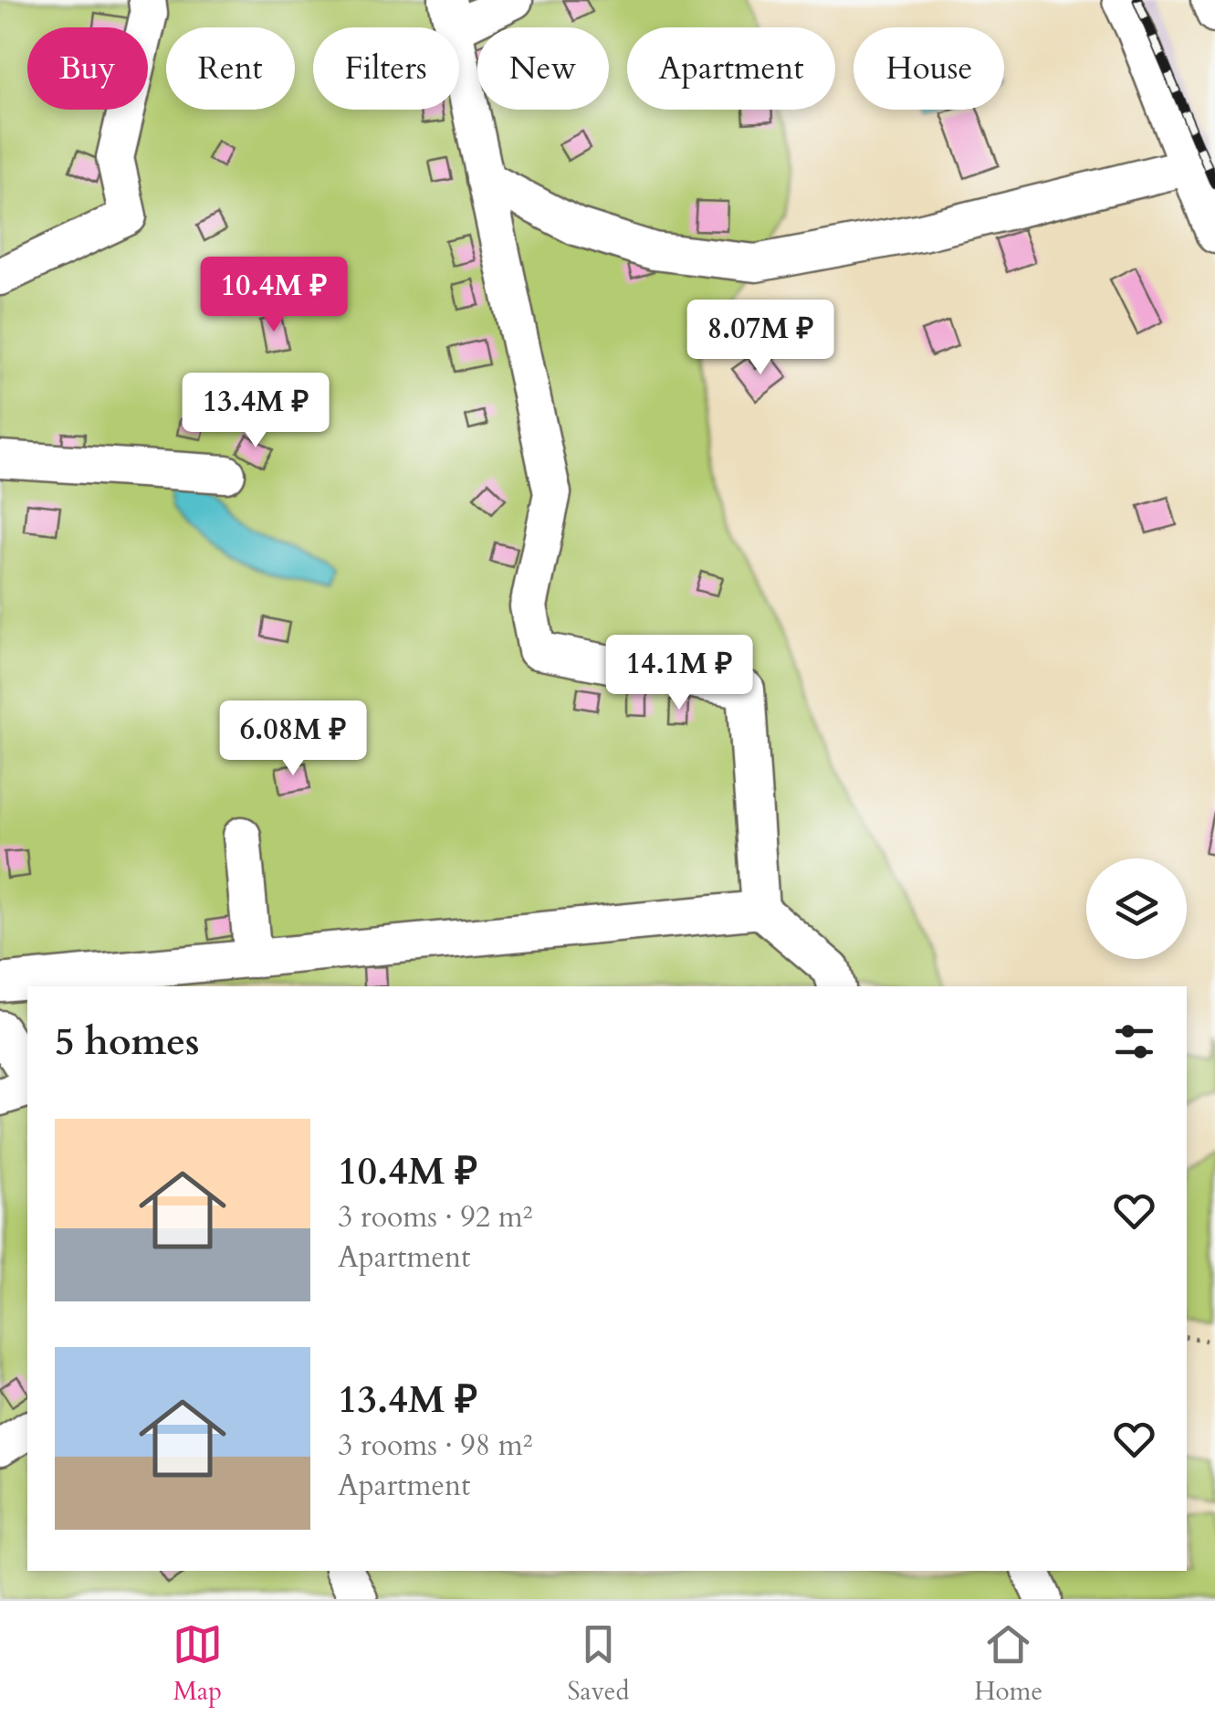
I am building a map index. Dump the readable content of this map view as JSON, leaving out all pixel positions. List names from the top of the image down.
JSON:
{
  "page": {
    "chip": [
      "Buy",
      "Rent",
      "Filters",
      "New",
      "Apartment",
      "House"
    ],
    "price": [
      "10.4M ₽",
      "8.07M ₽",
      "13.4M ₽",
      "14.1M ₽",
      "6.08M ₽"
    ],
    "heading": "5 homes",
    "list": [
      {
        "name": "10.4M ₽",
        "note": "3 rooms · 92 m² · Apartment"
      },
      {
        "name": "13.4M ₽",
        "note": "3 rooms · 98 m² · Apartment"
      }
    ],
    "tabs": ["Map", "Saved", "Home"]
  }
}
